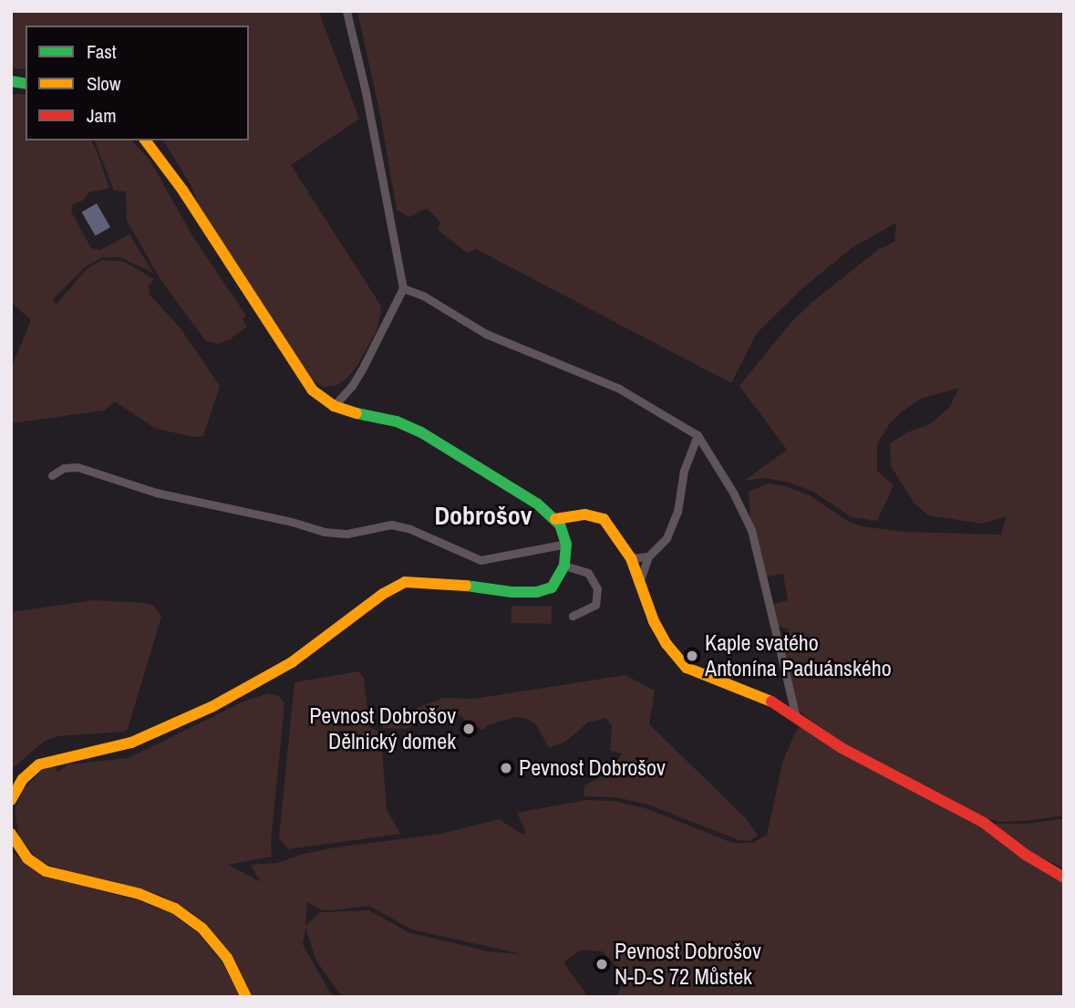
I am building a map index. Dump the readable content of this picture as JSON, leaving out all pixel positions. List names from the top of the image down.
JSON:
{
  "districts": ["Dobrošov"],
  "places": [
    "Kaple svatého Antonína Paduánského",
    "Pevnost Dobrošov Dělnický domek",
    "Pevnost Dobrošov",
    "Pevnost Dobrošov N-D-S 72 Můstek"
  ],
  "legend": ["Fast", "Slow", "Jam"]
}
